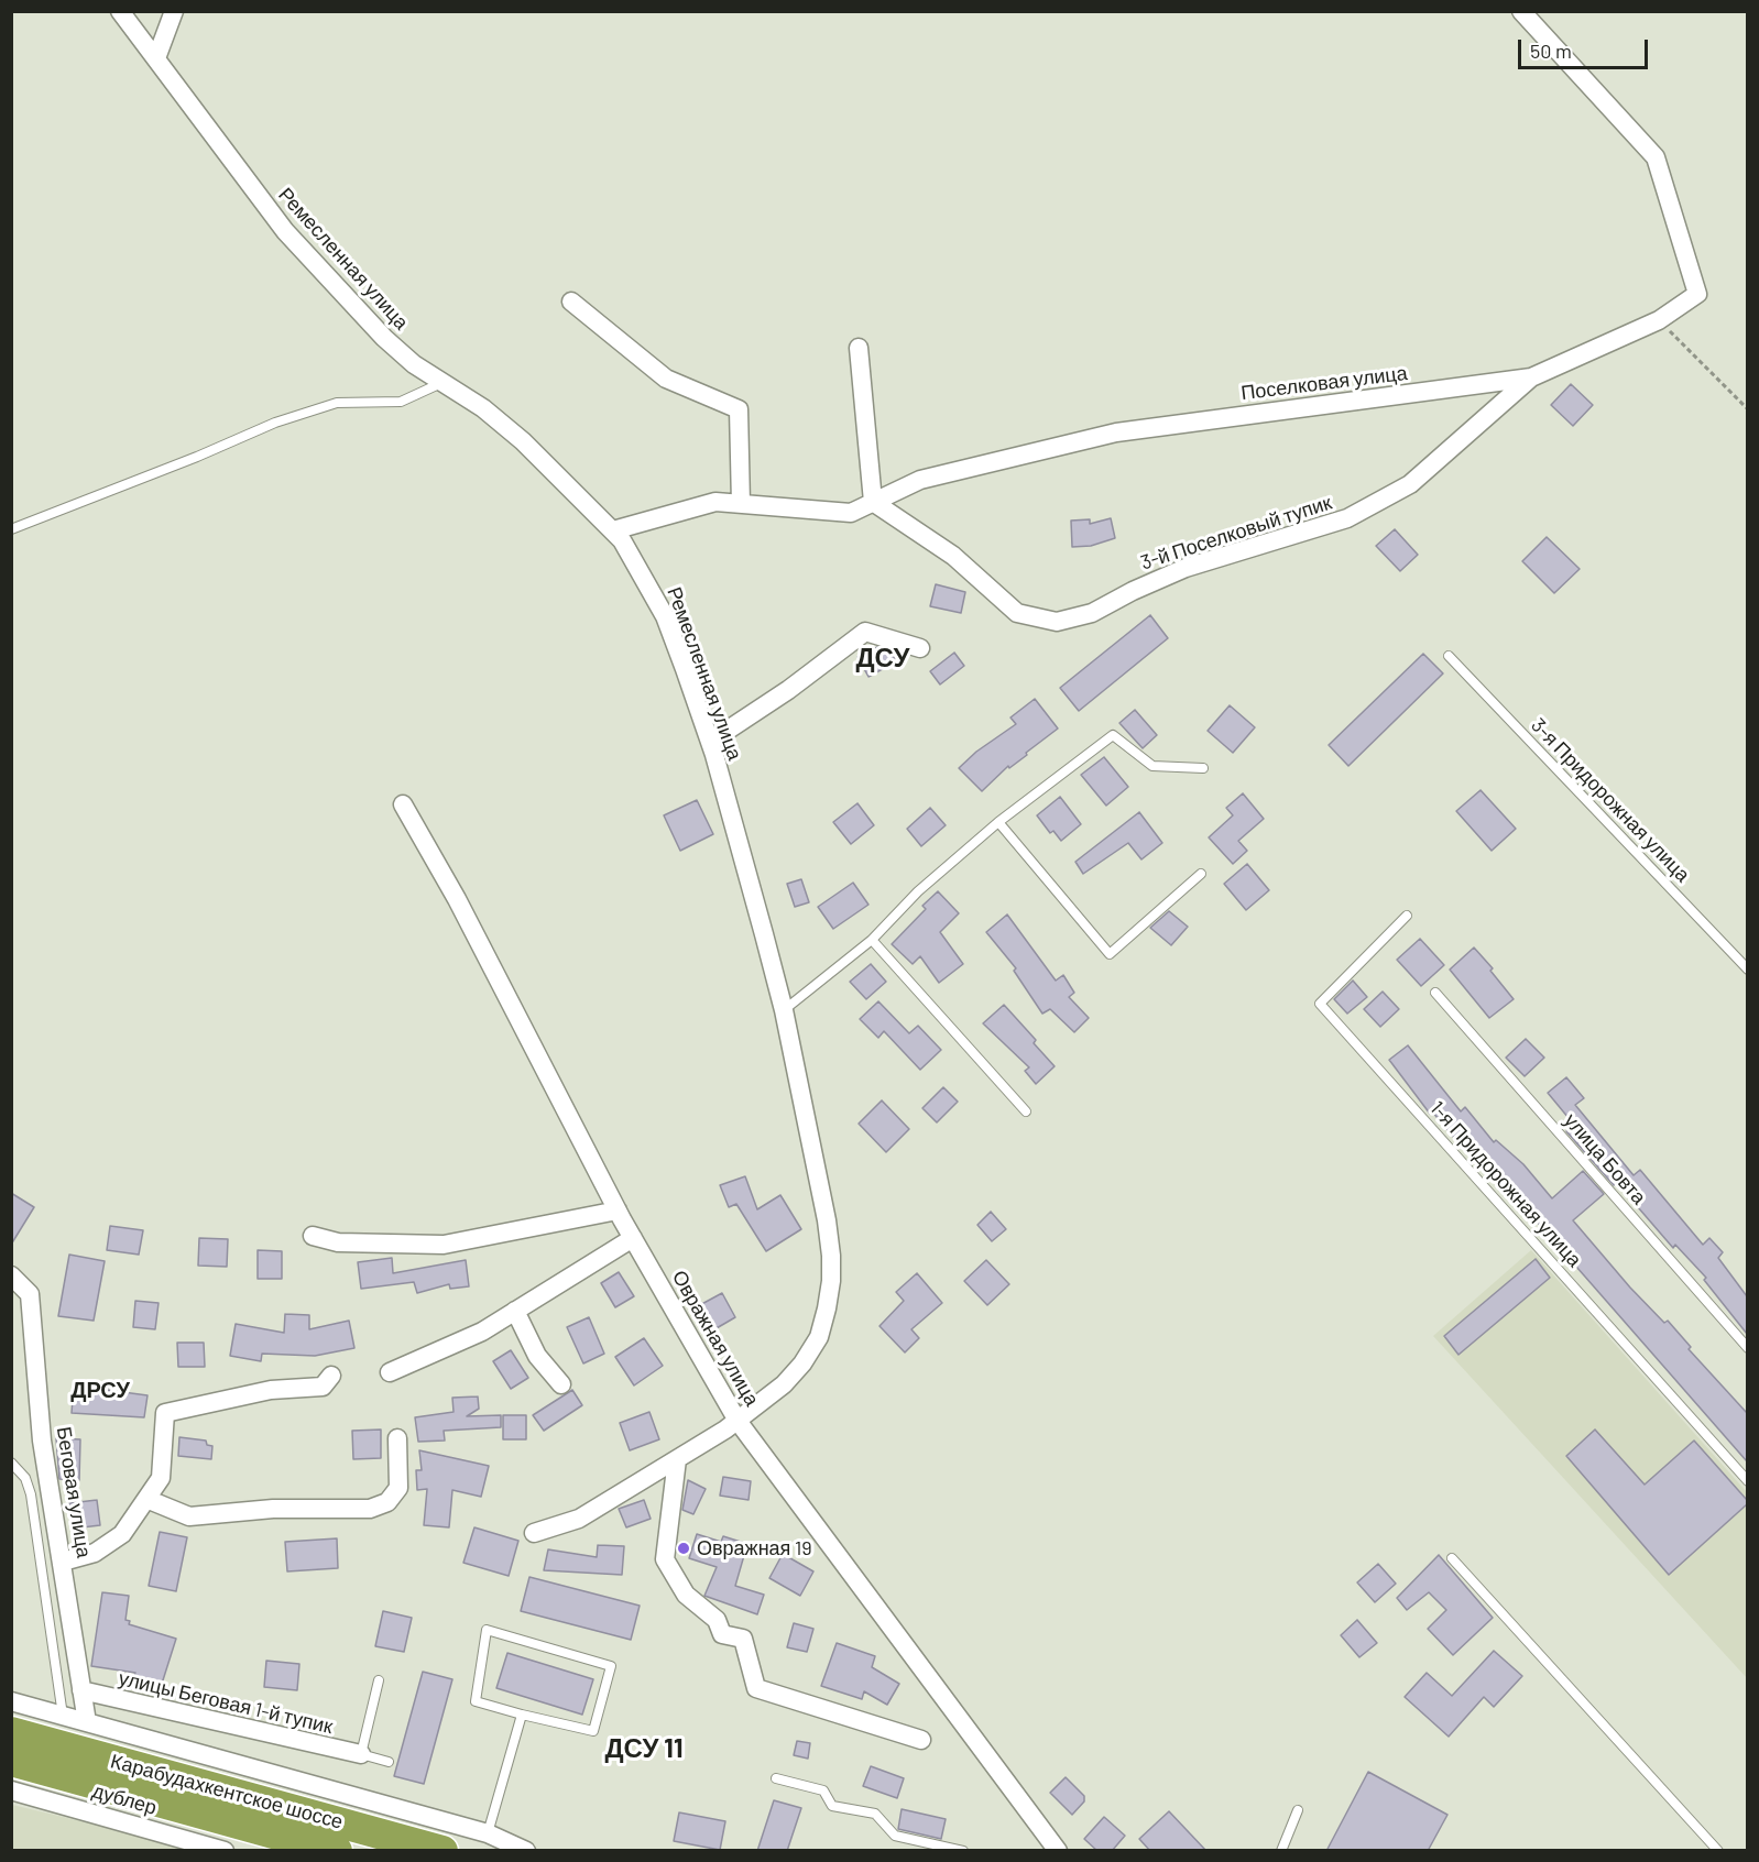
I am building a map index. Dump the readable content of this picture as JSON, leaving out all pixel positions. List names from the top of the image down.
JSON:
{
  "streets": {
    "highway": ["Карабудахкентское шоссе"],
    "street": [
      "Ремесленная улица",
      "Поселковая улица",
      "3-й Поселковый тупик",
      "Овражная улица",
      "Беговая улица",
      "улицы Беговая 1-й тупик",
      "дублер"
    ],
    "lane": ["3-я Придорожная улица", "улица Бовта", "1-я Придорожная улица"]
  },
  "crossings": [
    ["Ремесленная улица", "Поселковая улица"],
    ["Ремесленная улица", "Овражная улица"],
    ["Поселковая улица", "3-й Поселковый тупик"],
    ["Беговая улица", "улицы Беговая 1-й тупик"]
  ],
  "districts": ["ДСУ", "ДРСУ", "ДСУ 11"],
  "places": ["Овражная 19"],
  "scale_bar": "50 m"
}
